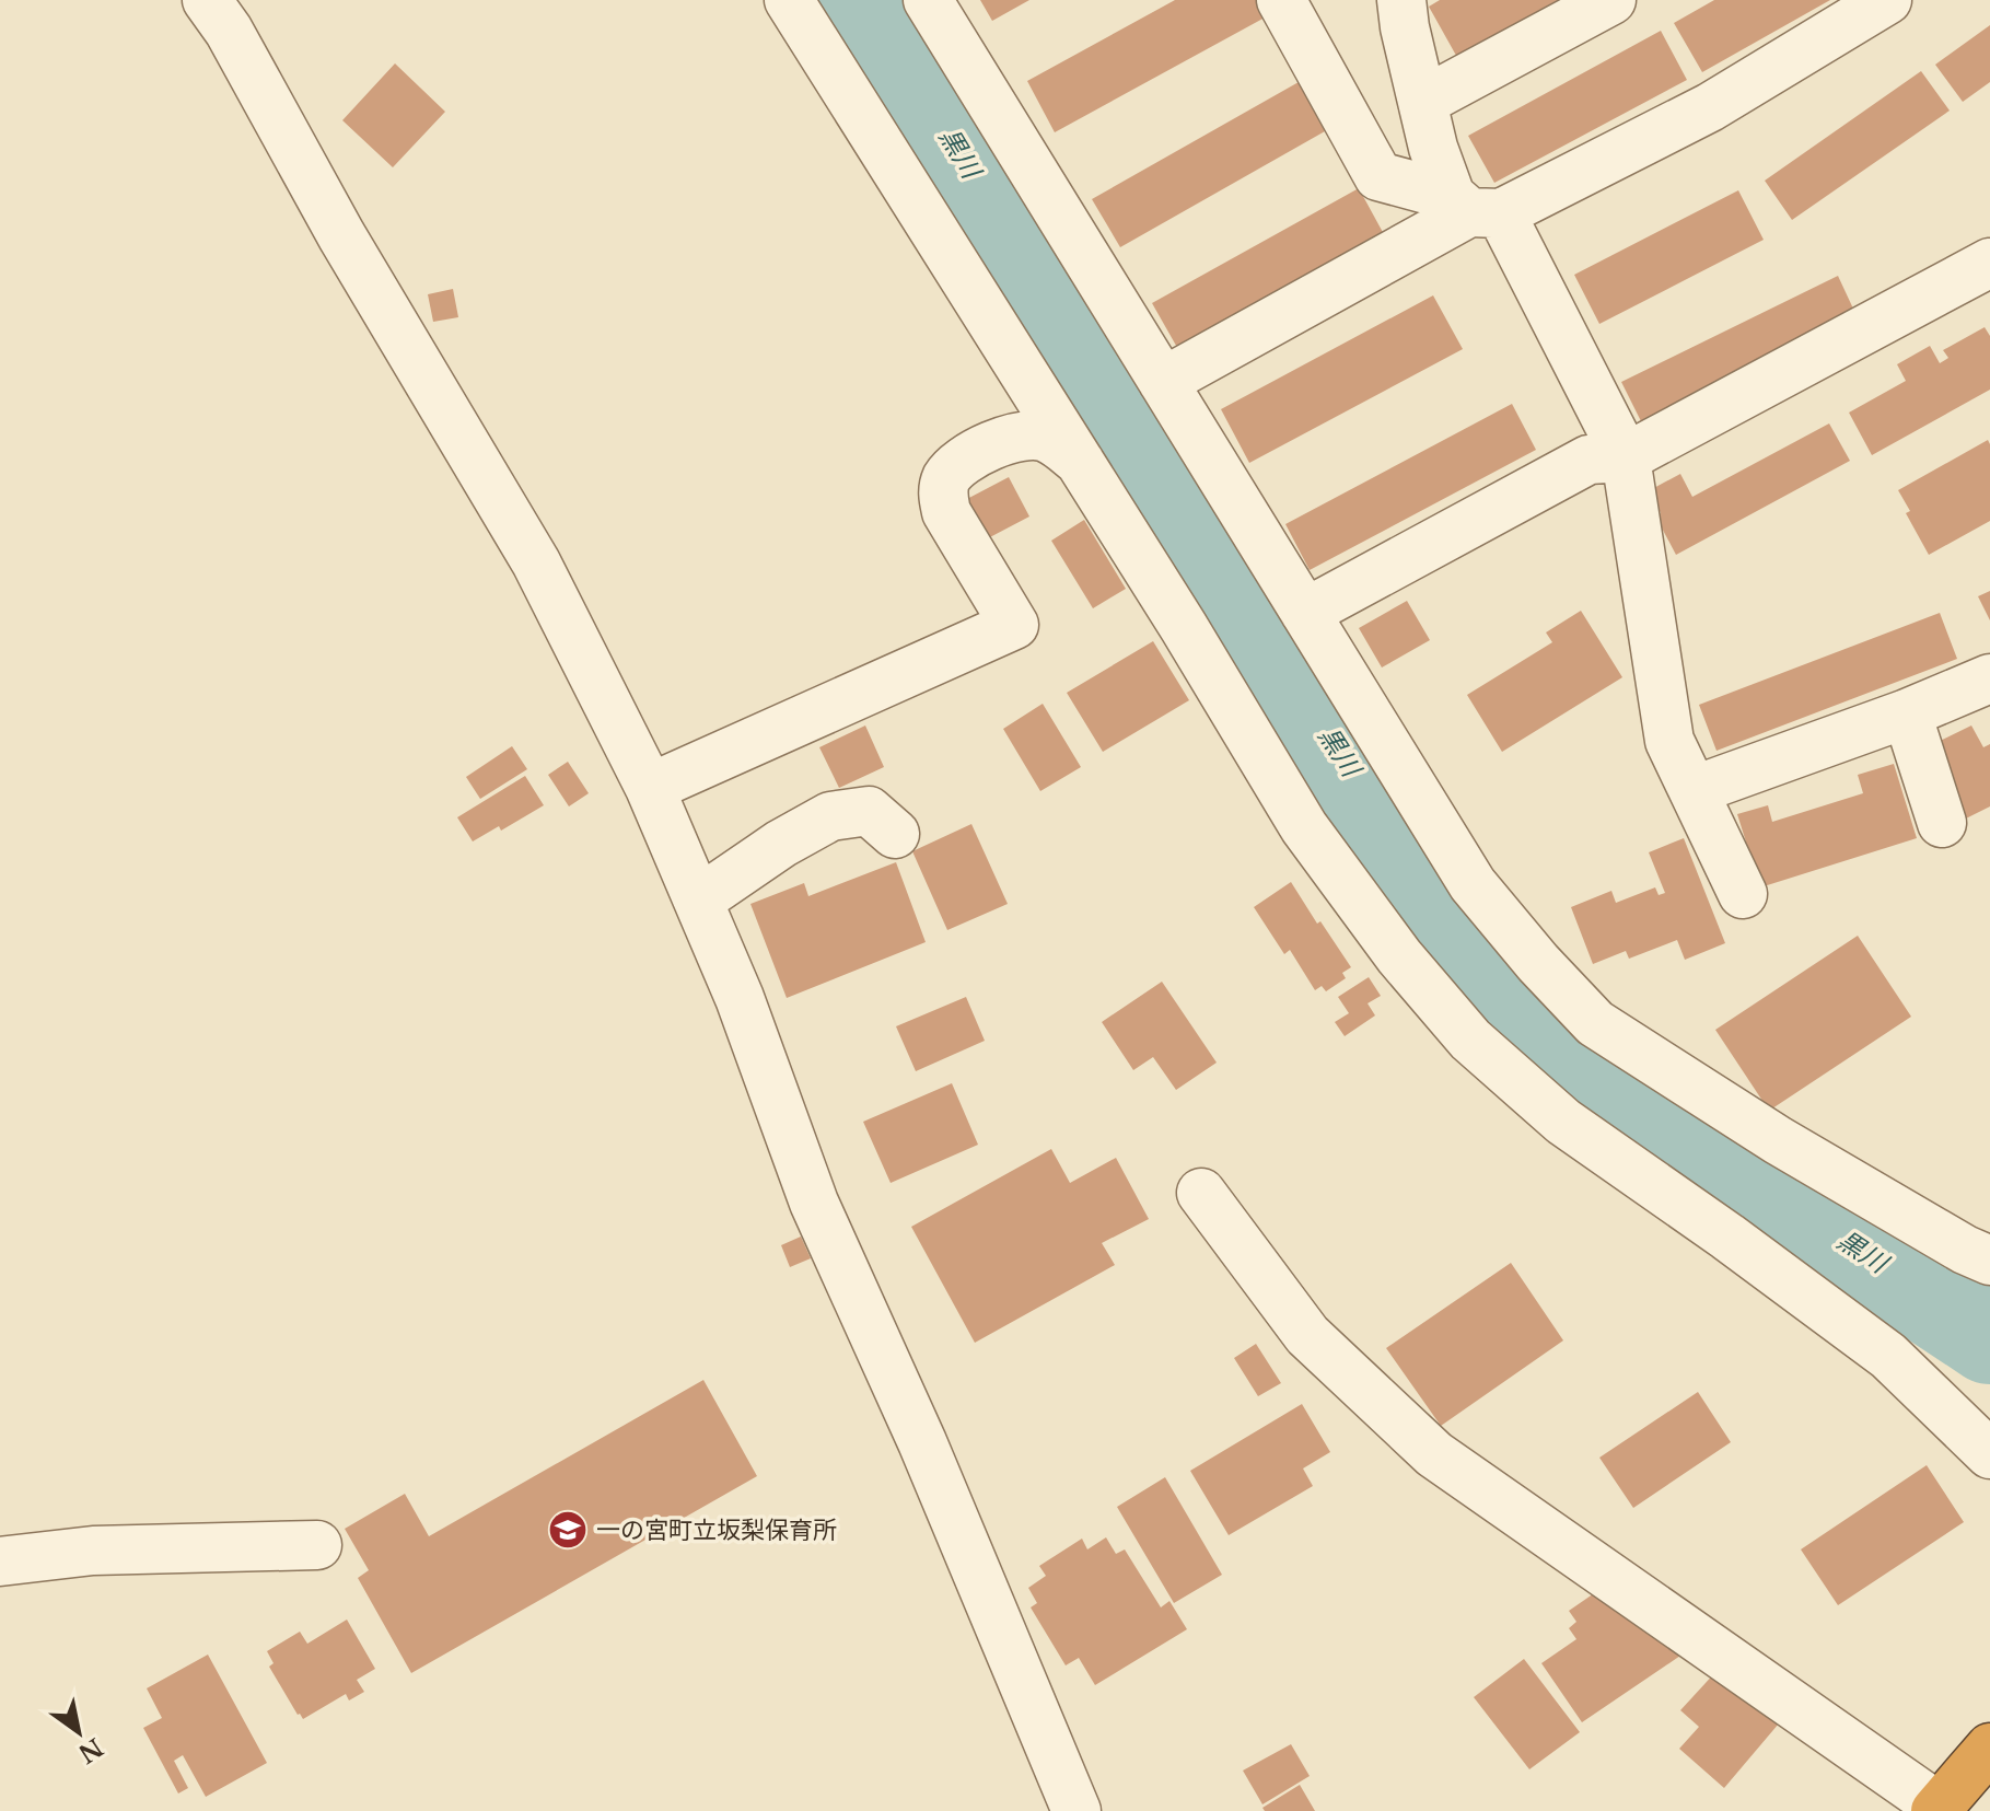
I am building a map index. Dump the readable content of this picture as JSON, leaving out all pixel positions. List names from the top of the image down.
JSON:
{
  "water": ["黒川"],
  "places": {
    "school or university": ["一の宮町立坂梨保育所"]
  },
  "north": "bottom right"
}
